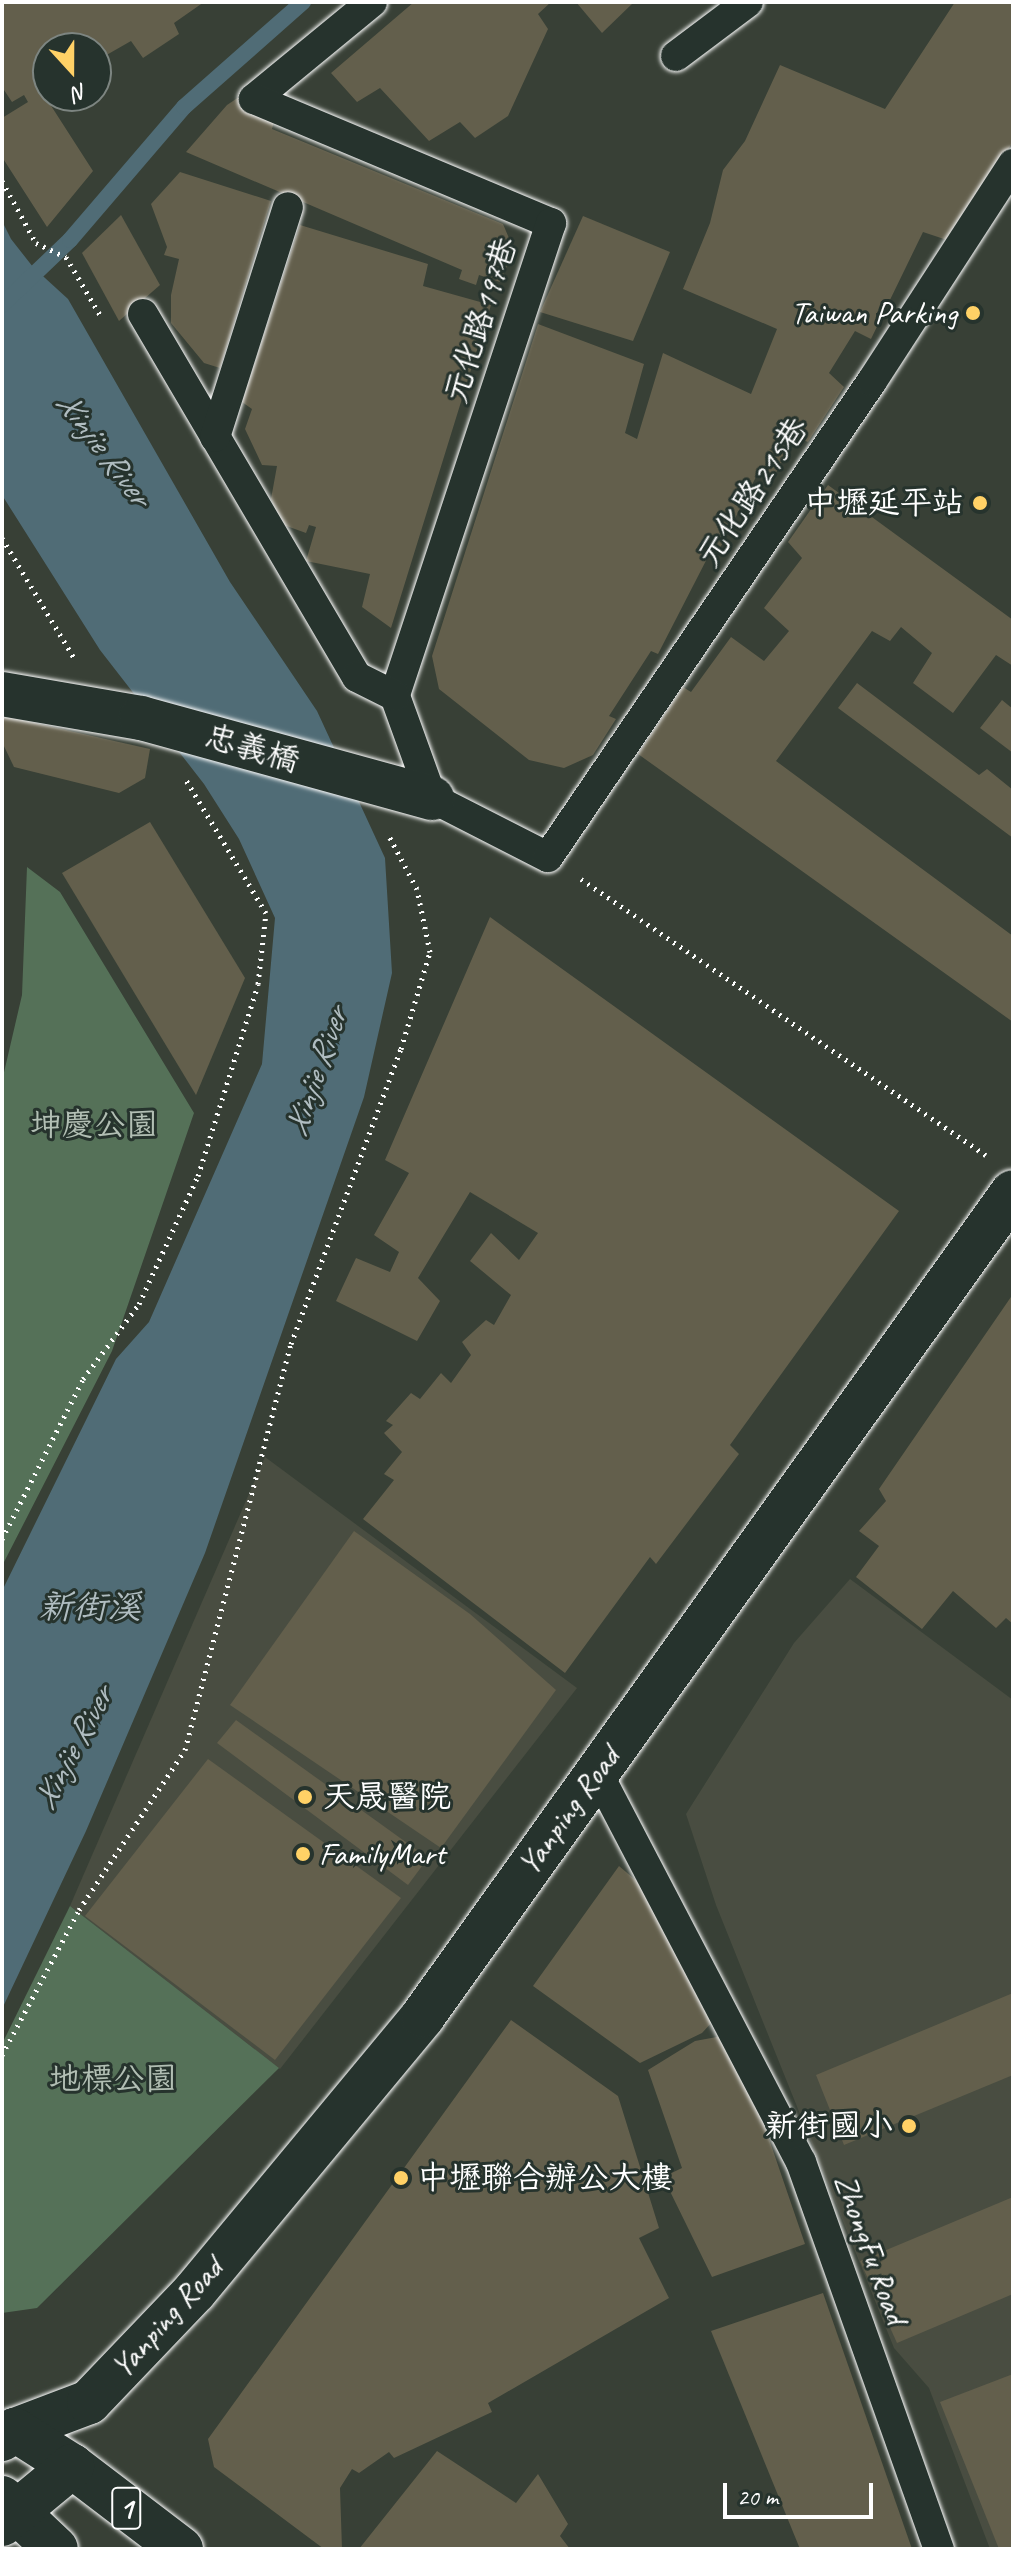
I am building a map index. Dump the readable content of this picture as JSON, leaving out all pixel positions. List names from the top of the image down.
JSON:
{
  "streets": {
    "main road": ["忠義橋", "Yanping Road", "1"],
    "lane": ["元化路197巷", "元化路215巷", "ZhongFu Road"]
  },
  "crossings": [
    ["Yanping Road", "ZhongFu Road"],
    ["Yanping Road", "1"]
  ],
  "water": ["Xinjie River", "新街溪"],
  "parks": ["坤慶公園", "地標公園"],
  "places": [
    "Taiwan Parking",
    "中壢延平站",
    "天晟醫院",
    "FamilyMart",
    "新街國小",
    "中壢聯合辦公大樓"
  ],
  "scale_bar": "20 m",
  "north": "bottom"
}
